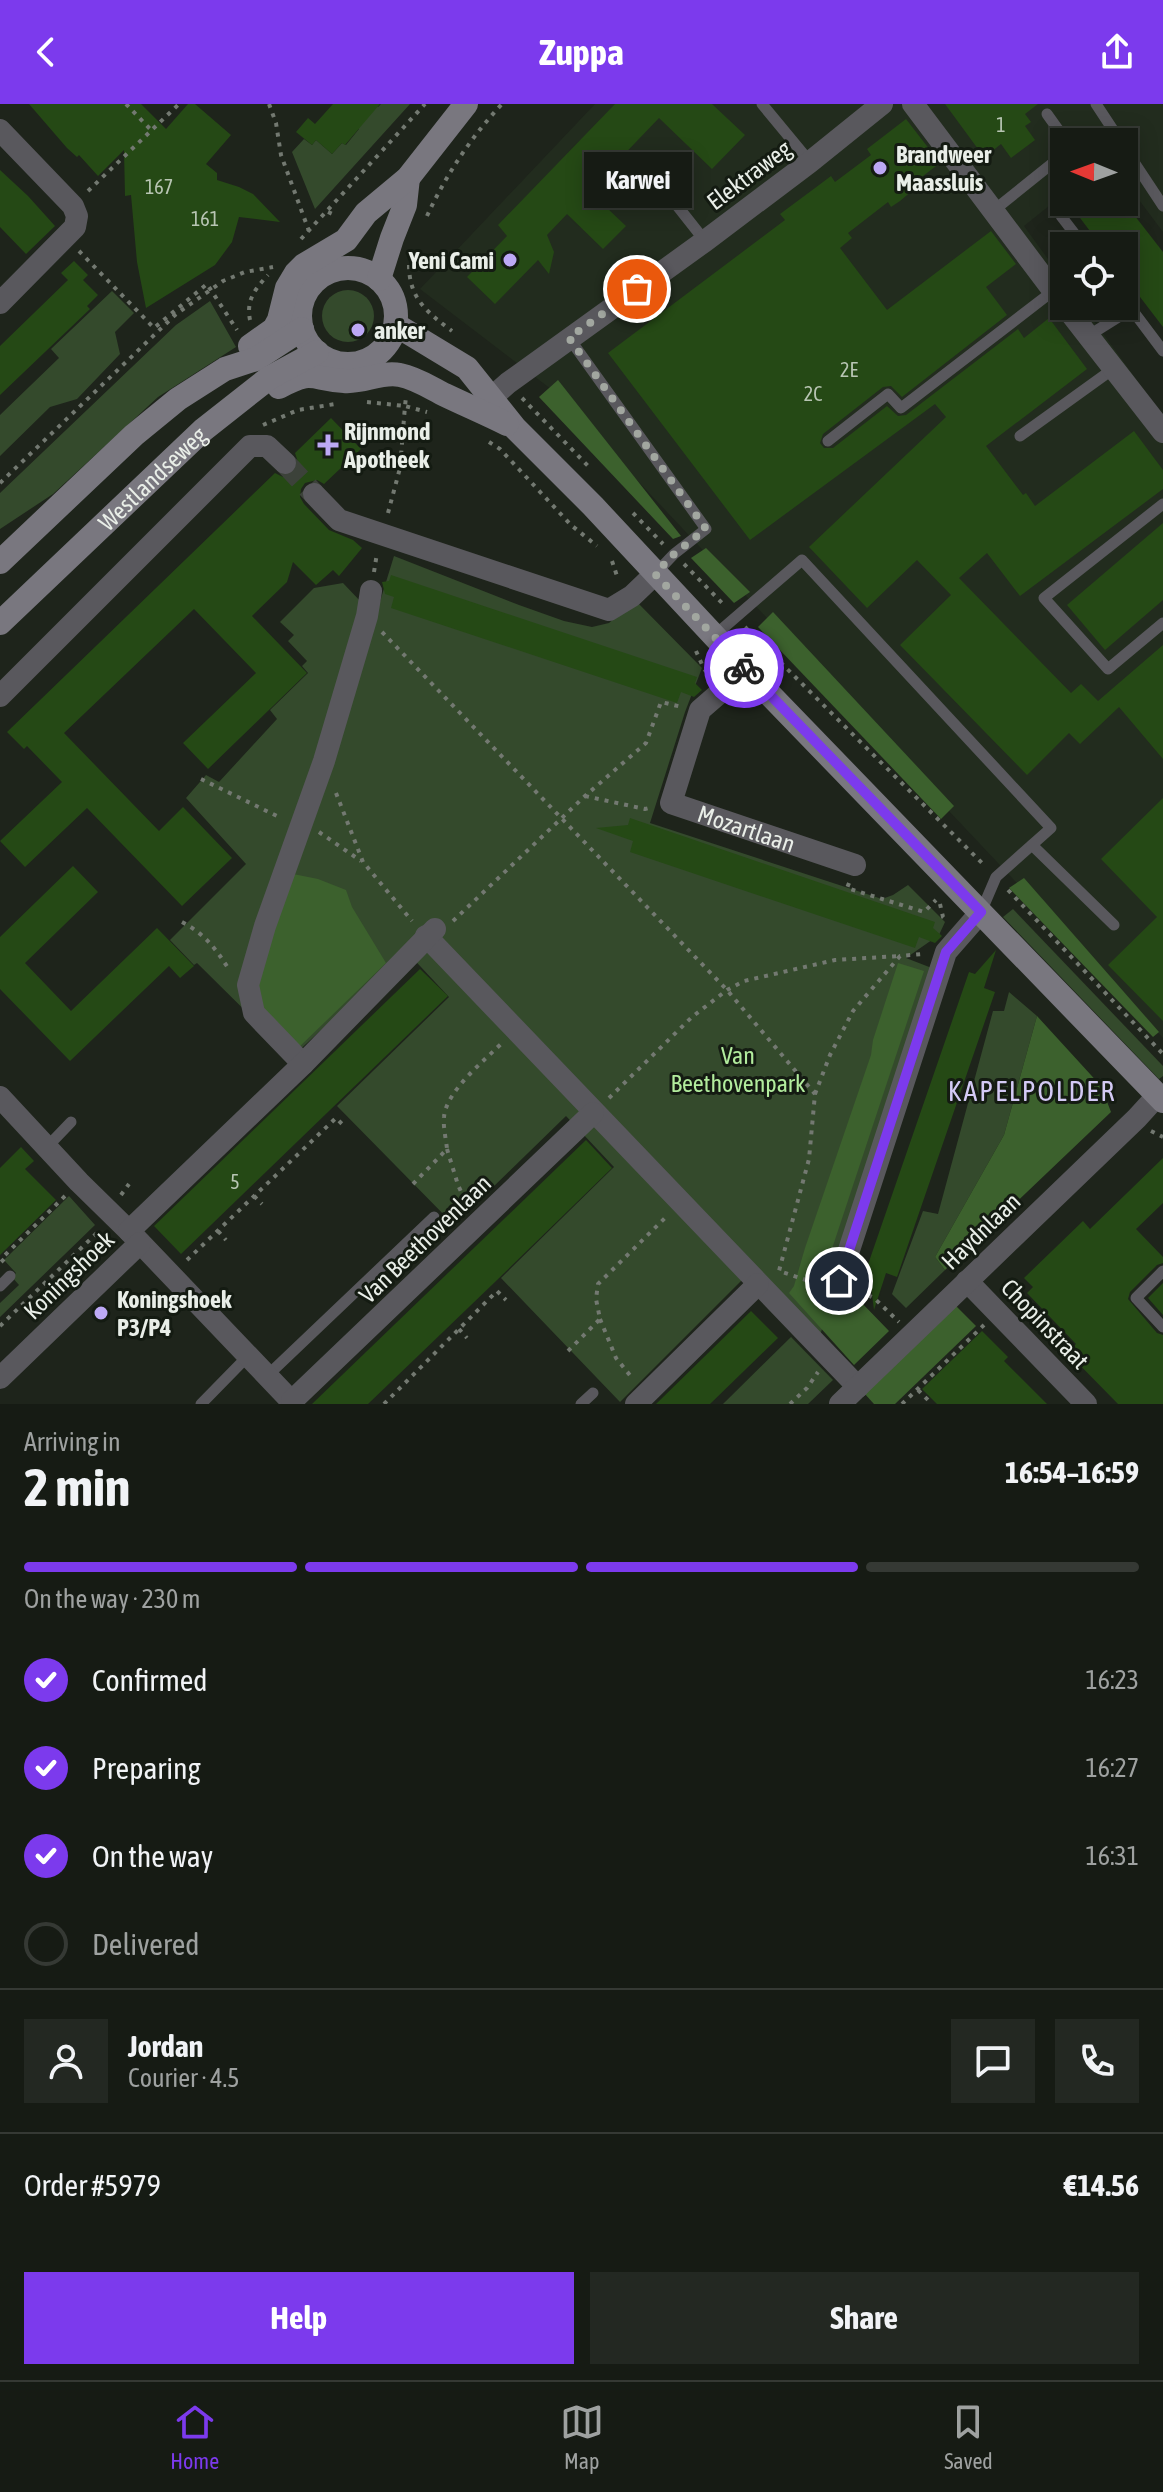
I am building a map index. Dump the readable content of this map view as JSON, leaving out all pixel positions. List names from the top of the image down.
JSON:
{
  "streets": {
    "main road": ["Westlandseweg"],
    "street": [
      "Elektraweg",
      "Mozartlaan",
      "Haydnlaan",
      "Van Beethovenlaan",
      "Koningshoek",
      "Chopinstraat"
    ]
  },
  "crossings": [
    ["Haydnlaan", "Chopinstraat"],
    ["Van Beethovenlaan", "Koningshoek"]
  ],
  "districts": ["KAPELPOLDER"],
  "parks": ["Van Beethovenpark"],
  "places": {
    "other": [
      "Brandweer Maassluis",
      "Yeni Cami",
      "Karwei",
      "anker",
      "Koningshoek P3/P4"
    ],
    "health": ["Rijnmond Apotheek"]
  },
  "house_numbers": [
    "1",
    "167",
    "161",
    "2E",
    "2C",
    "5"
  ],
  "north": "left",
  "page": {
    "header": "Zuppa",
    "bubble": "Karwei",
    "heading": ["2 min", "Arriving in", "16:54–16:59"],
    "panel": [
      "Jordan",
      "Courier · 4.5",
      "Order #5979",
      "€14.56"
    ],
    "bar": "On the way · 230 m",
    "list": [
      ["Confirmed", "16:23"],
      ["Preparing", "16:27"],
      ["On the way", "16:31"],
      "Delivered"
    ],
    "buttons": ["Help", "Share"],
    "tabs": ["Home", "Map", "Saved"]
  }
}
